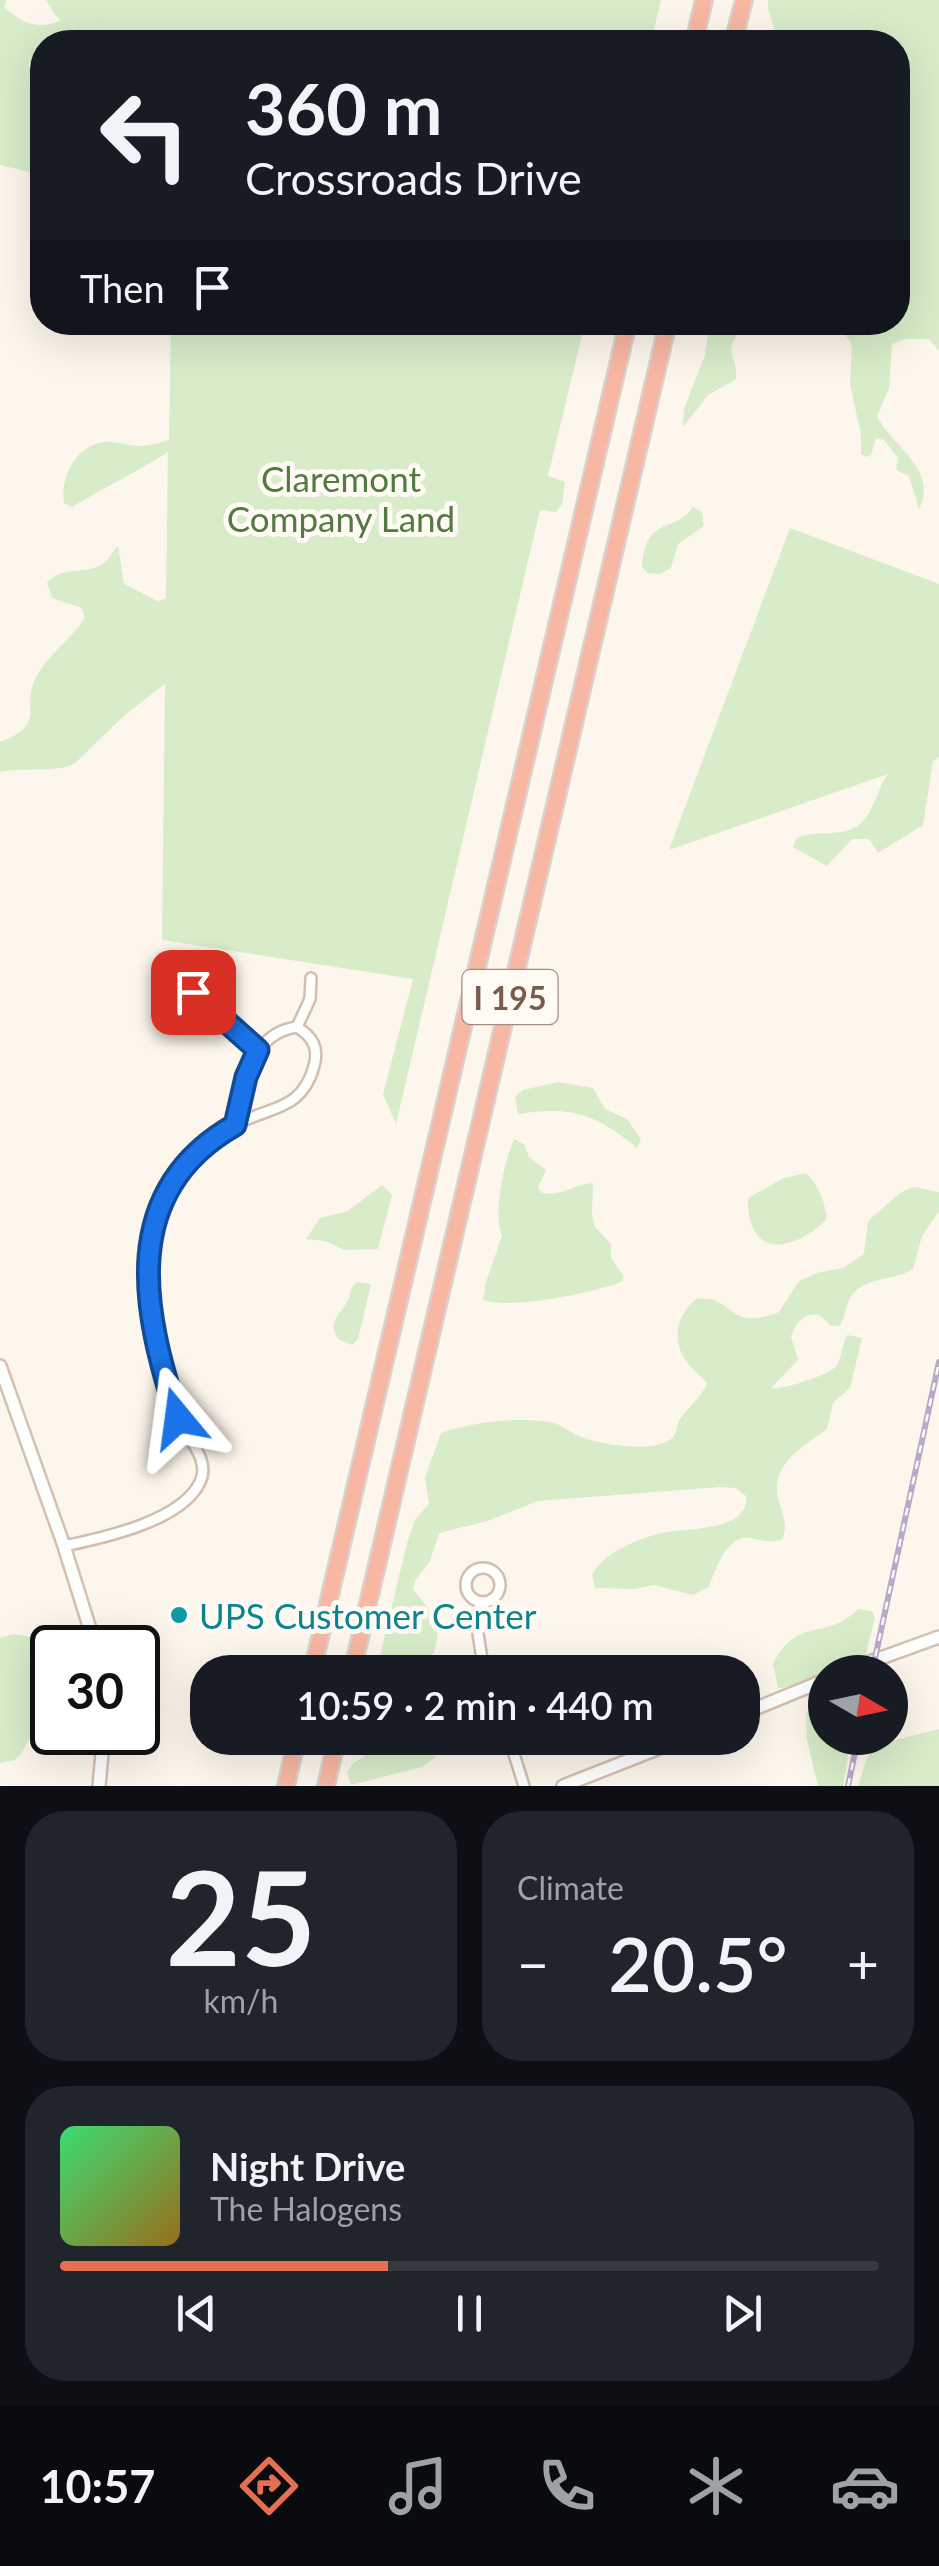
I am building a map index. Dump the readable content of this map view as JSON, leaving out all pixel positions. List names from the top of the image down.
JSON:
{
  "streets": {
    "highway": ["I 195"]
  },
  "parks": ["Claremont Company Land"],
  "places": ["UPS Customer Center"],
  "north": "right",
  "page": {
    "turn": ["360 m", "Crossroads Drive"],
    "then": "Then",
    "limit": "30",
    "trip": "10:59 · 2 min · 440 m",
    "tile": [
      ["25", "km/h"],
      "Climate"
    ],
    "heat": ["−", "20.5°", "+"],
    "song": ["Night Drive", "The Halogens"],
    "tabs": "10:57"
  }
}
